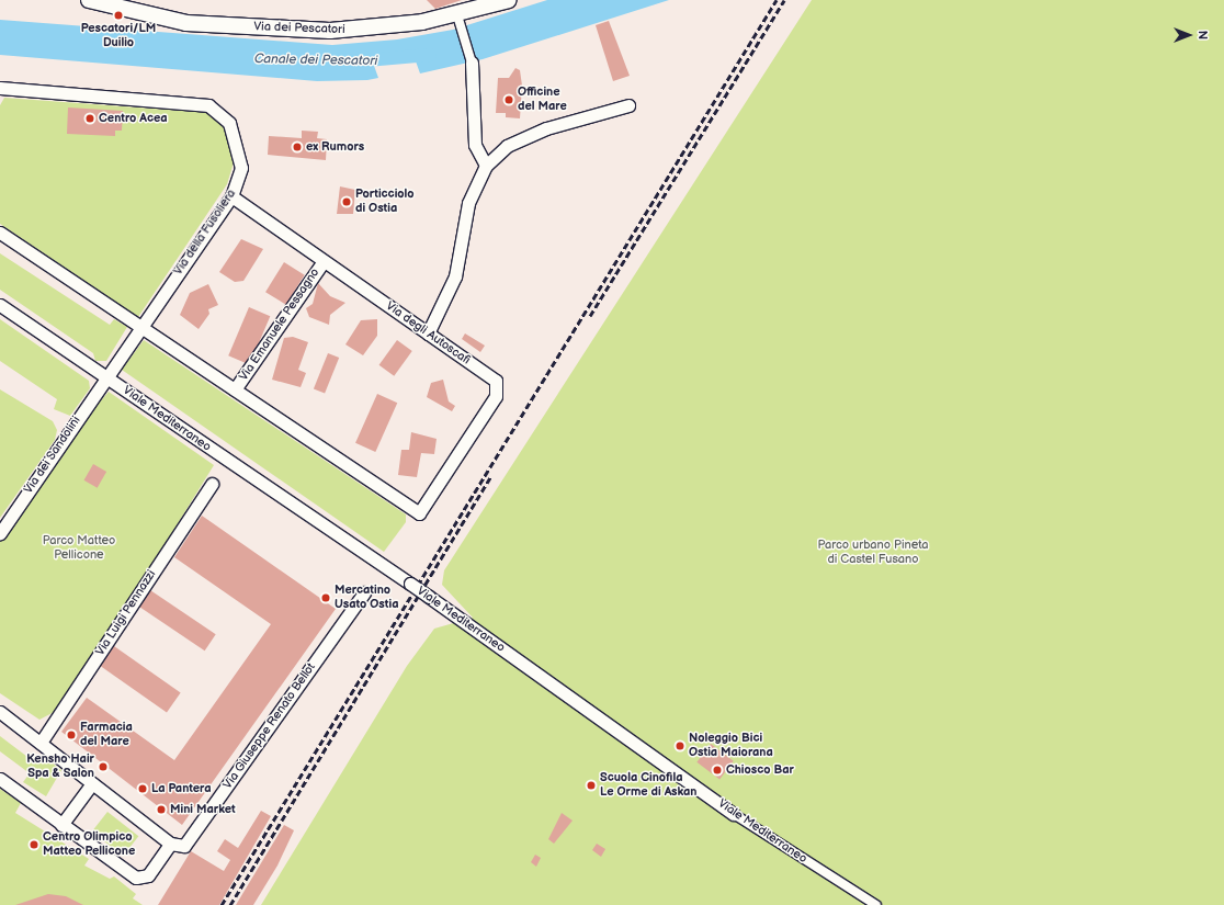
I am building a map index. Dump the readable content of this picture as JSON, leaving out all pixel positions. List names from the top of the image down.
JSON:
{
  "streets": {
    "street": [
      "Via dei Pescatori",
      "Via della Fusoliera",
      "Via Emanuele Pessagno",
      "Via degli Autoscafi",
      "Viale Mediterraneo",
      "Via dei Sandolini",
      "Via Luigi Pennazzi",
      "Via Giuseppe Renato Bellot"
    ]
  },
  "crossings": [
    ["Via della Fusoliera", "Via degli Autoscafi"],
    ["Via della Fusoliera", "Viale Mediterraneo"],
    ["Via della Fusoliera", "Via dei Sandolini"],
    ["Via Emanuele Pessagno", "Via degli Autoscafi"],
    ["Viale Mediterraneo", "Via dei Sandolini"]
  ],
  "water": ["Canale dei Pescatori"],
  "parks": ["Parco Matteo Pellicone", "Parco urbano Pineta di Castel Fusano"],
  "places": [
    "Pescatori/LM Duilio",
    "Officine del Mare",
    "Centro Acea",
    "ex Rumors",
    "Porticciolo di Ostia",
    "Mercatino Usato Ostia",
    "Farmacia del Mare",
    "Noleggio Bici Ostia Maiorana",
    "Kensho Hair Spa & Salon",
    "Chiosco Bar",
    "Scuola Cinofila Le Orme di Askan",
    "La Pantera",
    "Mini Market",
    "Centro Olimpico Matteo Pellicone"
  ],
  "north": "right"
}
